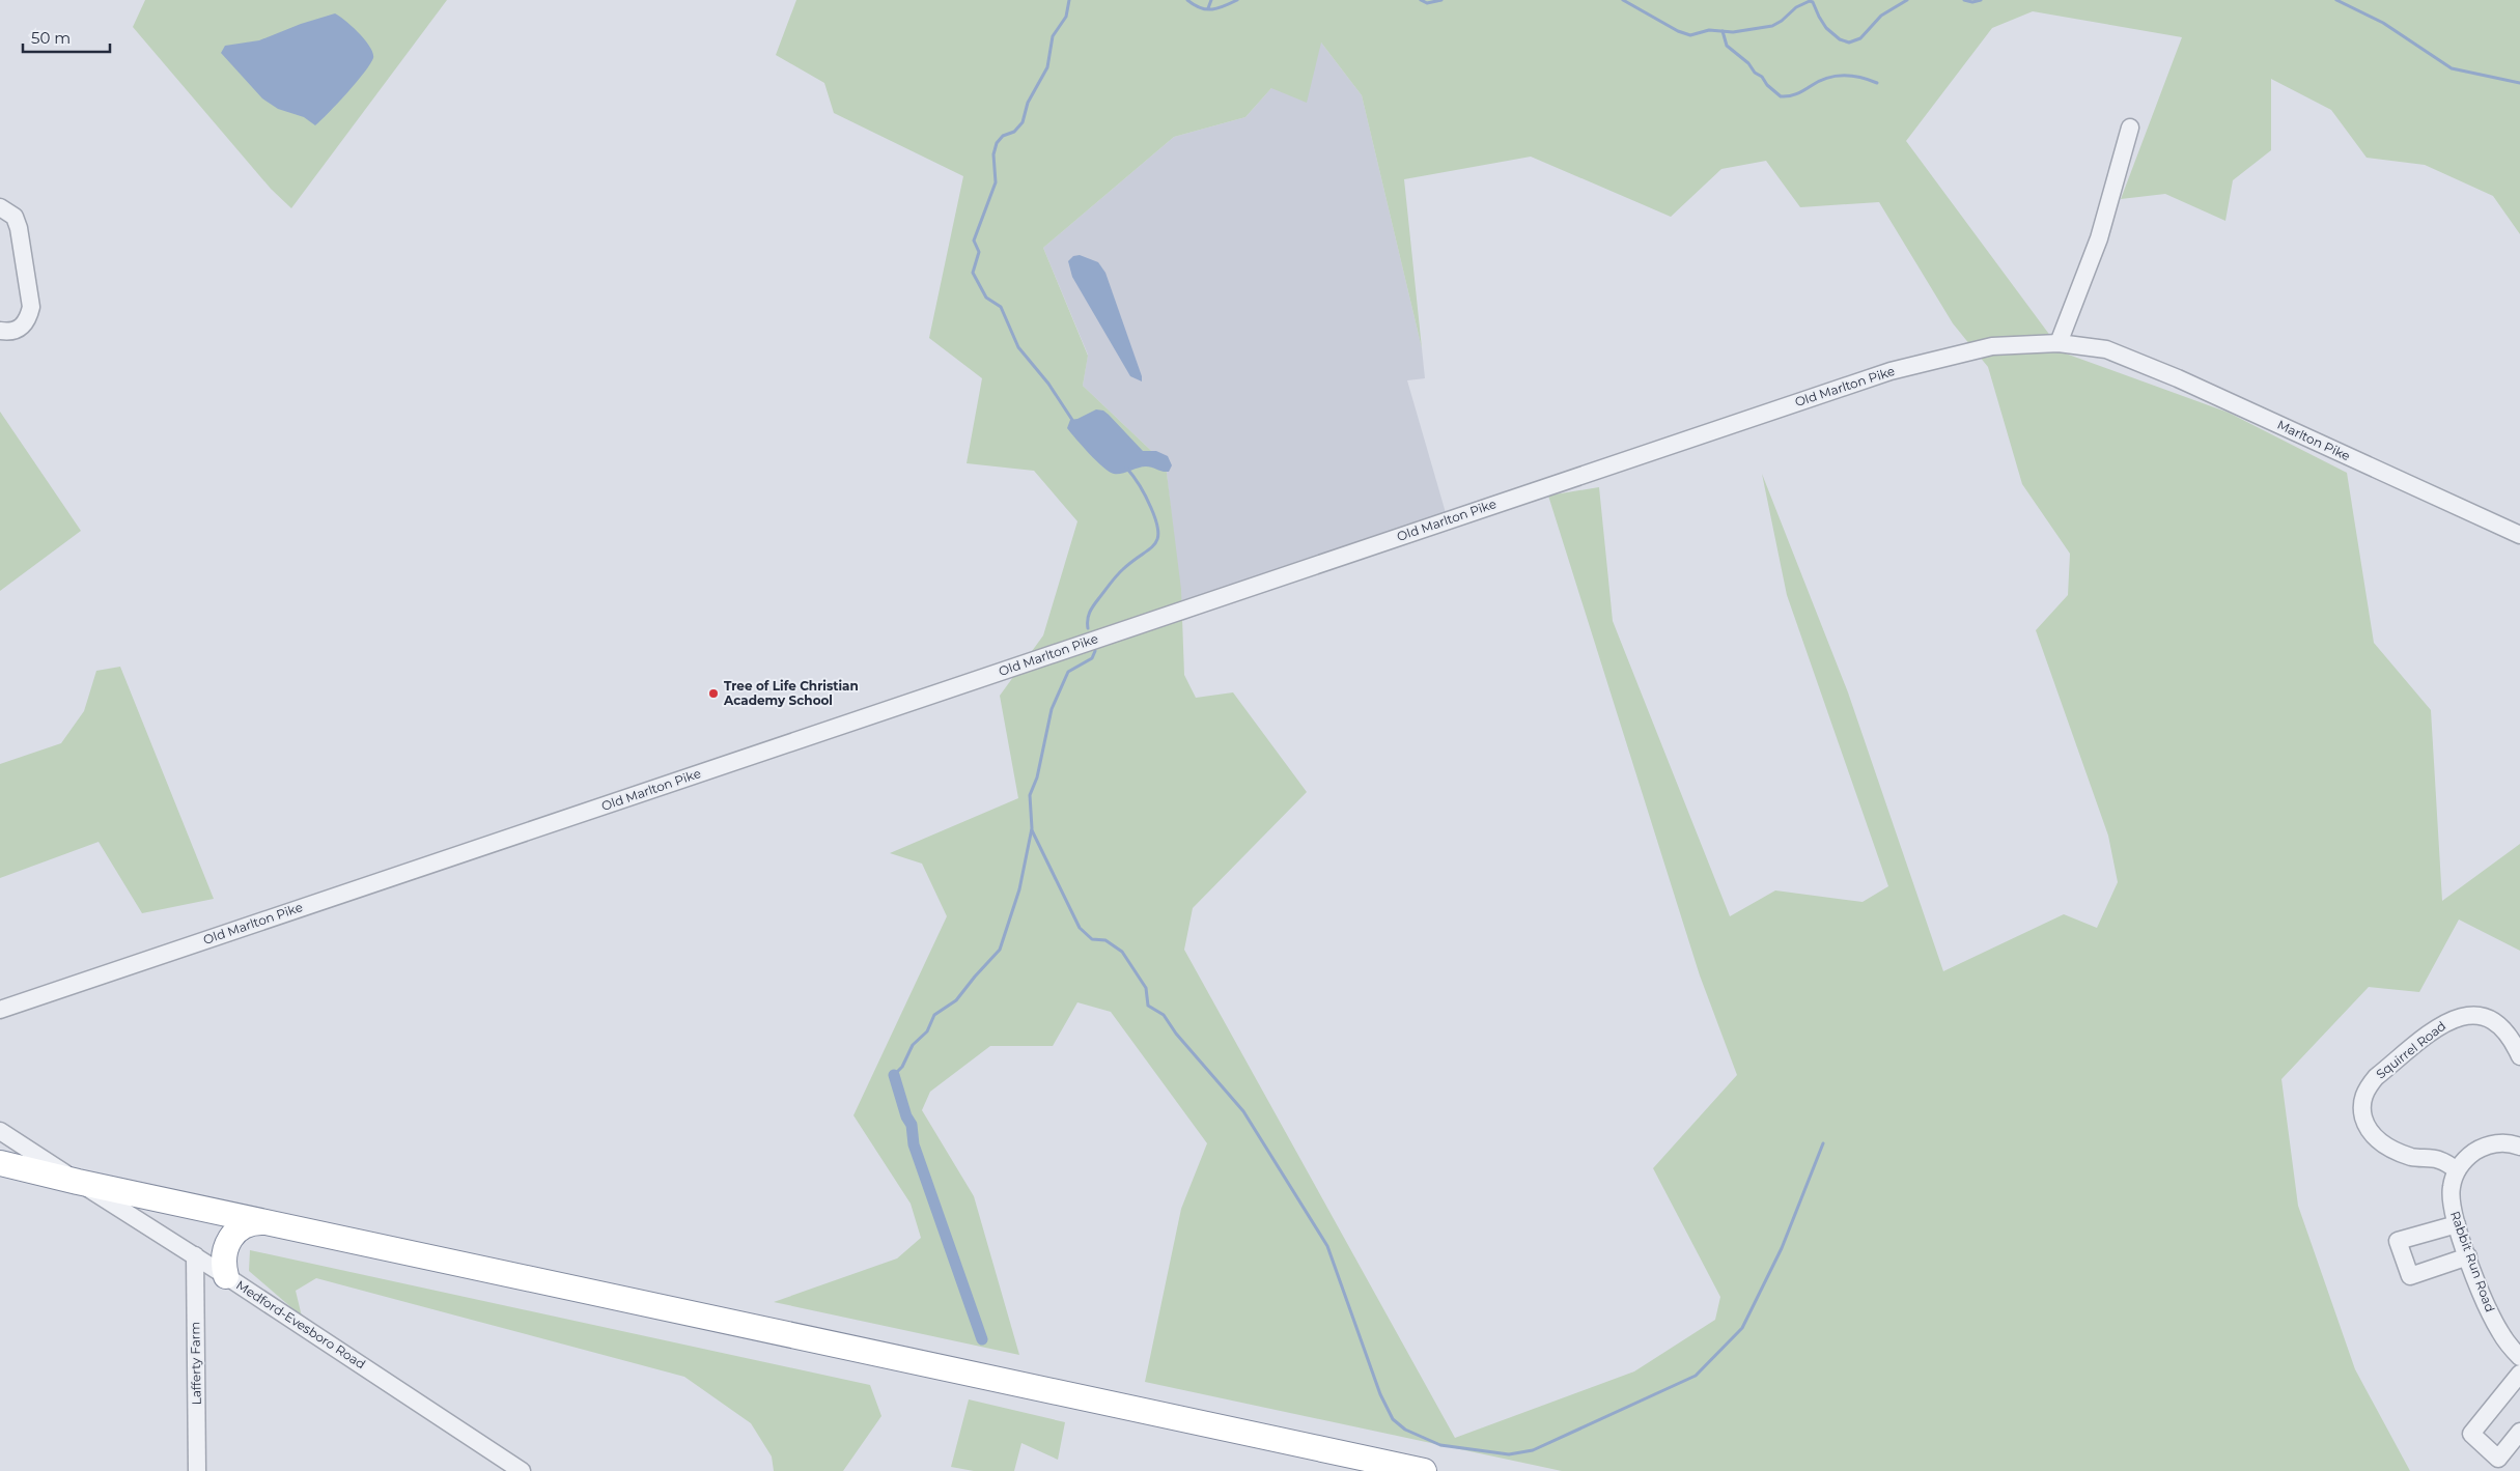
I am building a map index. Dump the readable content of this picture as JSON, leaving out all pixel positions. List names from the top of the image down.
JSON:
{
  "streets": {
    "street": [
      "Old Marlton Pike",
      "Marlton Pike",
      "Squirrel Road",
      "Rabbit Run Road",
      "Medford-Evesboro Road",
      "Lafferty Farm"
    ]
  },
  "crossings": [
    ["Old Marlton Pike", "Marlton Pike"],
    ["Squirrel Road", "Rabbit Run Road"],
    ["Medford-Evesboro Road", "Lafferty Farm"]
  ],
  "places": ["Tree of Life Christian Academy School"],
  "scale_bar": "50 m"
}
